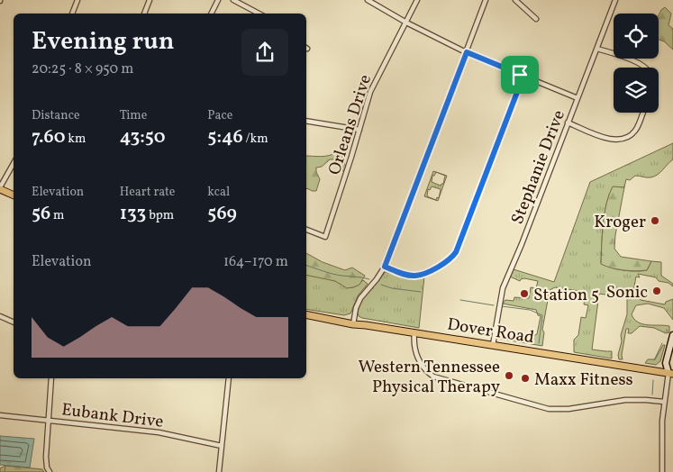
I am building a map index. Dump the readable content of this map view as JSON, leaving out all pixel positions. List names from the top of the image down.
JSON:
{
  "streets": {
    "main road": ["Dover Road"],
    "street": ["Orleans Drive", "Stephanie Drive", "Eubank Drive"]
  },
  "crossings": [
    ["Stephanie Drive", "Dover Road"]
  ],
  "places": [
    "Kroger",
    "Sonic",
    "Station 5",
    "Western Tennessee Physical Therapy",
    "Maxx Fitness"
  ],
  "page": {
    "heading": ["Evening run", "20:25 · 8 × 950 m"],
    "stats": [
      ["Distance", "7.60 km"],
      ["Time", "43:50"],
      ["Pace", "5:46 /km"],
      ["Elevation", "56 m"],
      ["Heart rate", "133 bpm"],
      ["kcal", "569"]
    ],
    "chart": ["Elevation", "164–170 m"]
  }
}
